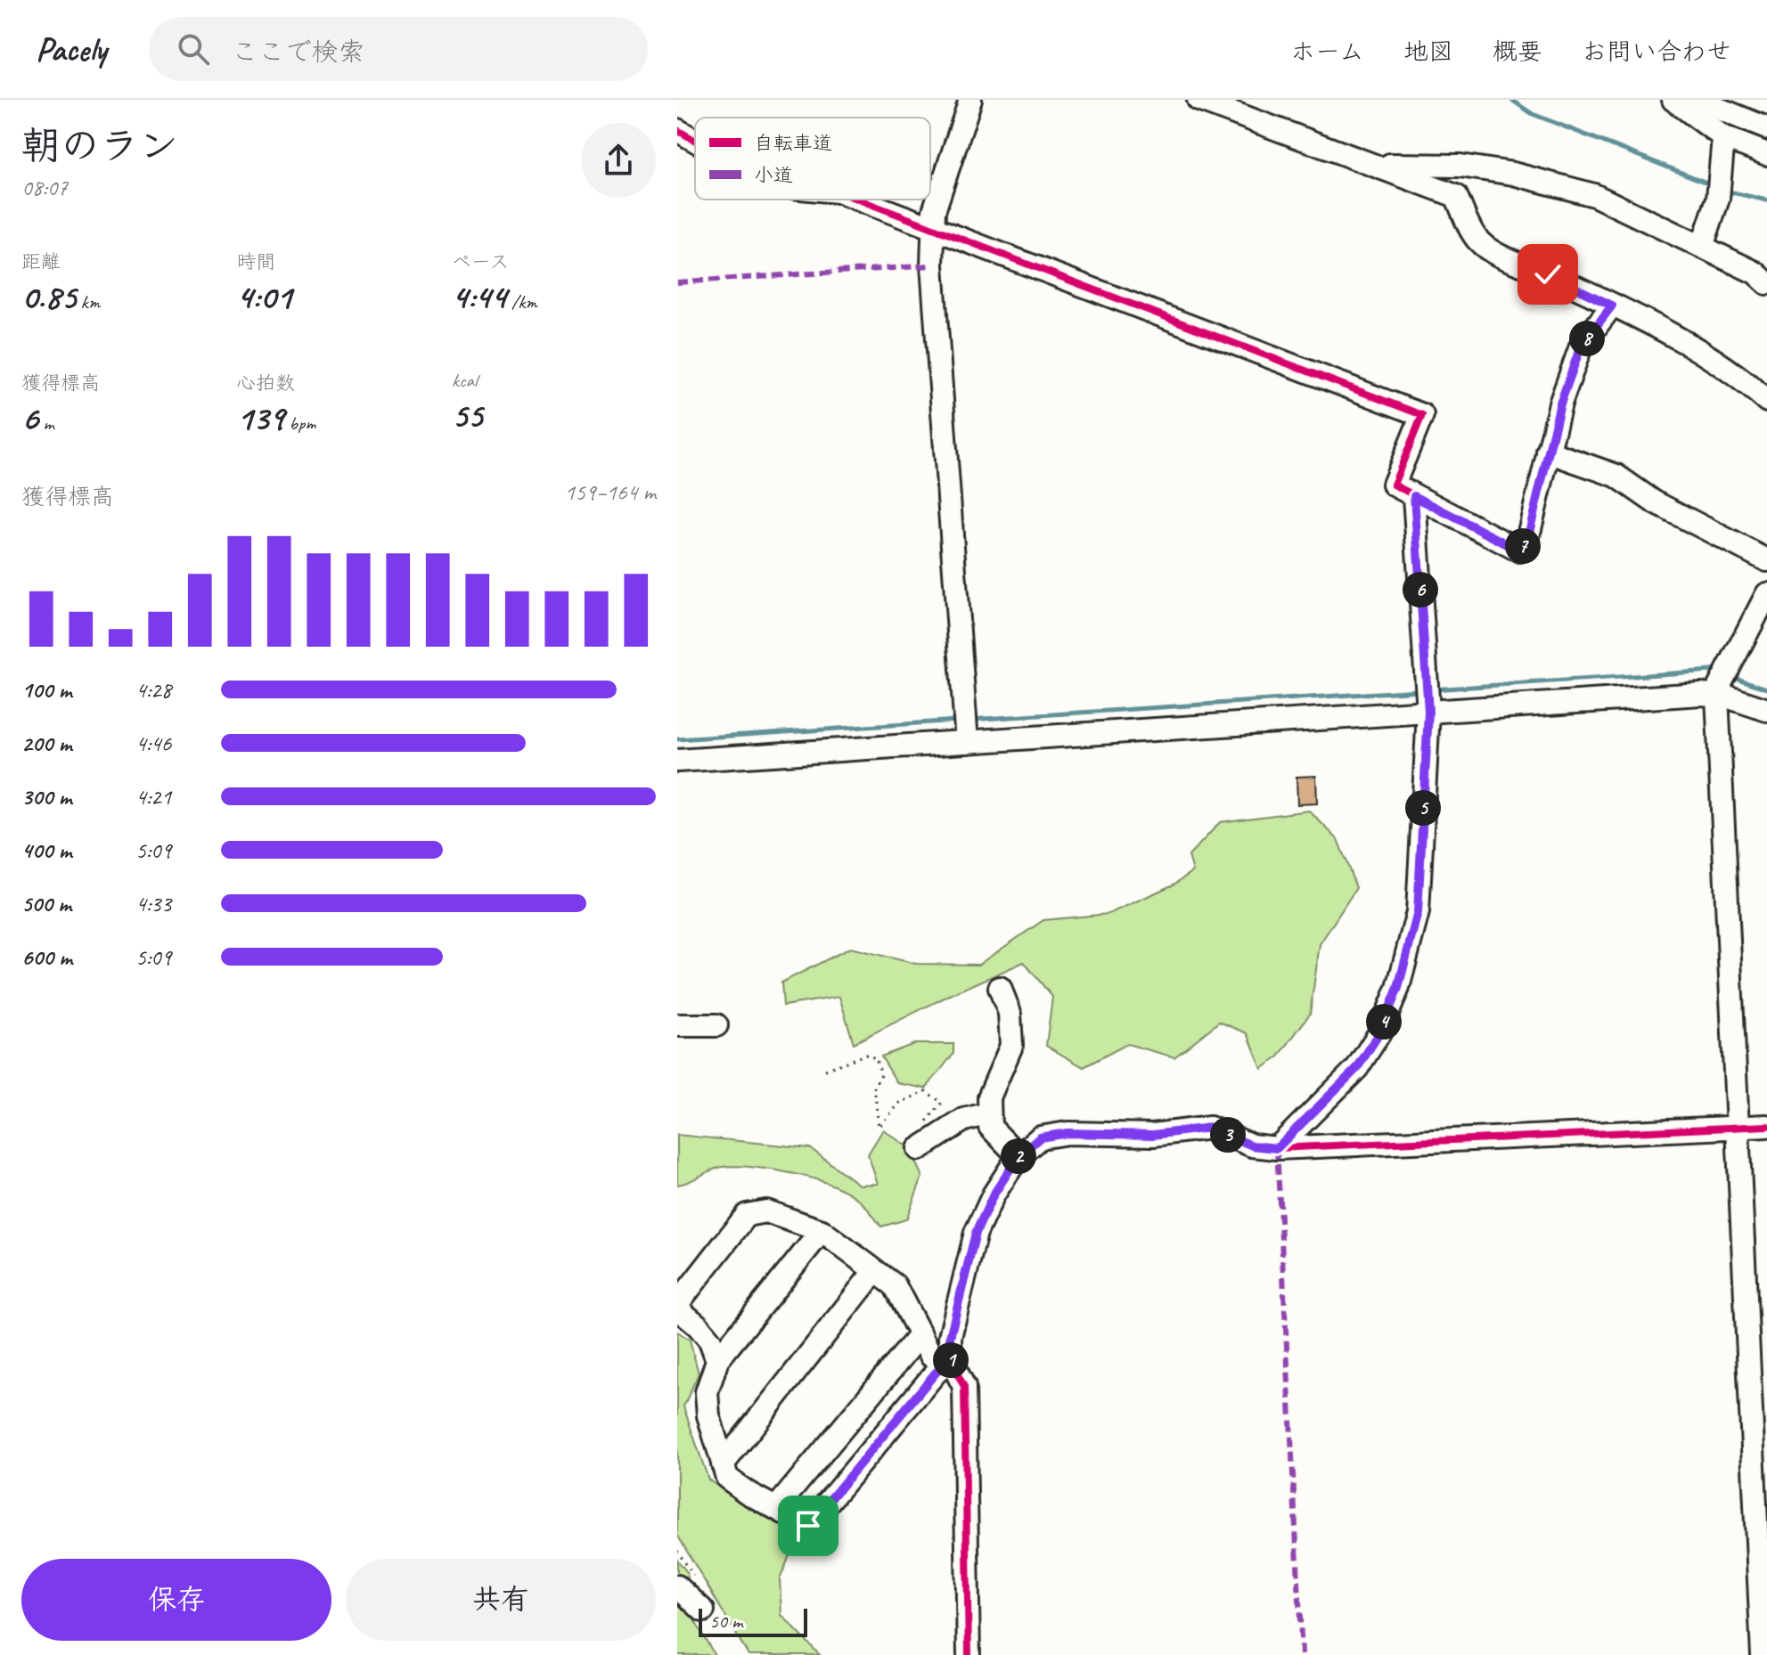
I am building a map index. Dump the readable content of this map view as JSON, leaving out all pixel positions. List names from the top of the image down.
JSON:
{
  "legend": ["自転車道", "小道"],
  "scale_bar": "50 m",
  "page": {
    "header": "Pacely",
    "search": "ここで検索",
    "nav": [
      "ホーム",
      "地図",
      "概要",
      "お問い合わせ"
    ],
    "heading": ["朝のラン", "08:07"],
    "stats": [
      ["距離", "0.85 km"],
      ["時間", "4:01"],
      ["ペース", "4:44 /km"],
      ["獲得標高", "6 m"],
      ["心拍数", "139 bpm"],
      ["kcal", "55"]
    ],
    "pins": [
      "8",
      "7",
      "6",
      "5",
      "4",
      "3",
      "2",
      "1"
    ],
    "chart": ["獲得標高", "159–164 m"],
    "list": [
      {
        "name": "100 m",
        "note": "4:28"
      },
      {
        "name": "200 m",
        "note": "4:46"
      },
      {
        "name": "300 m",
        "note": "4:21"
      },
      {
        "name": "400 m",
        "note": "5:09"
      },
      {
        "name": "500 m",
        "note": "4:33"
      },
      {
        "name": "600 m",
        "note": "5:09"
      }
    ],
    "buttons": ["保存", "共有"],
    "scale": "50 m"
  }
}
